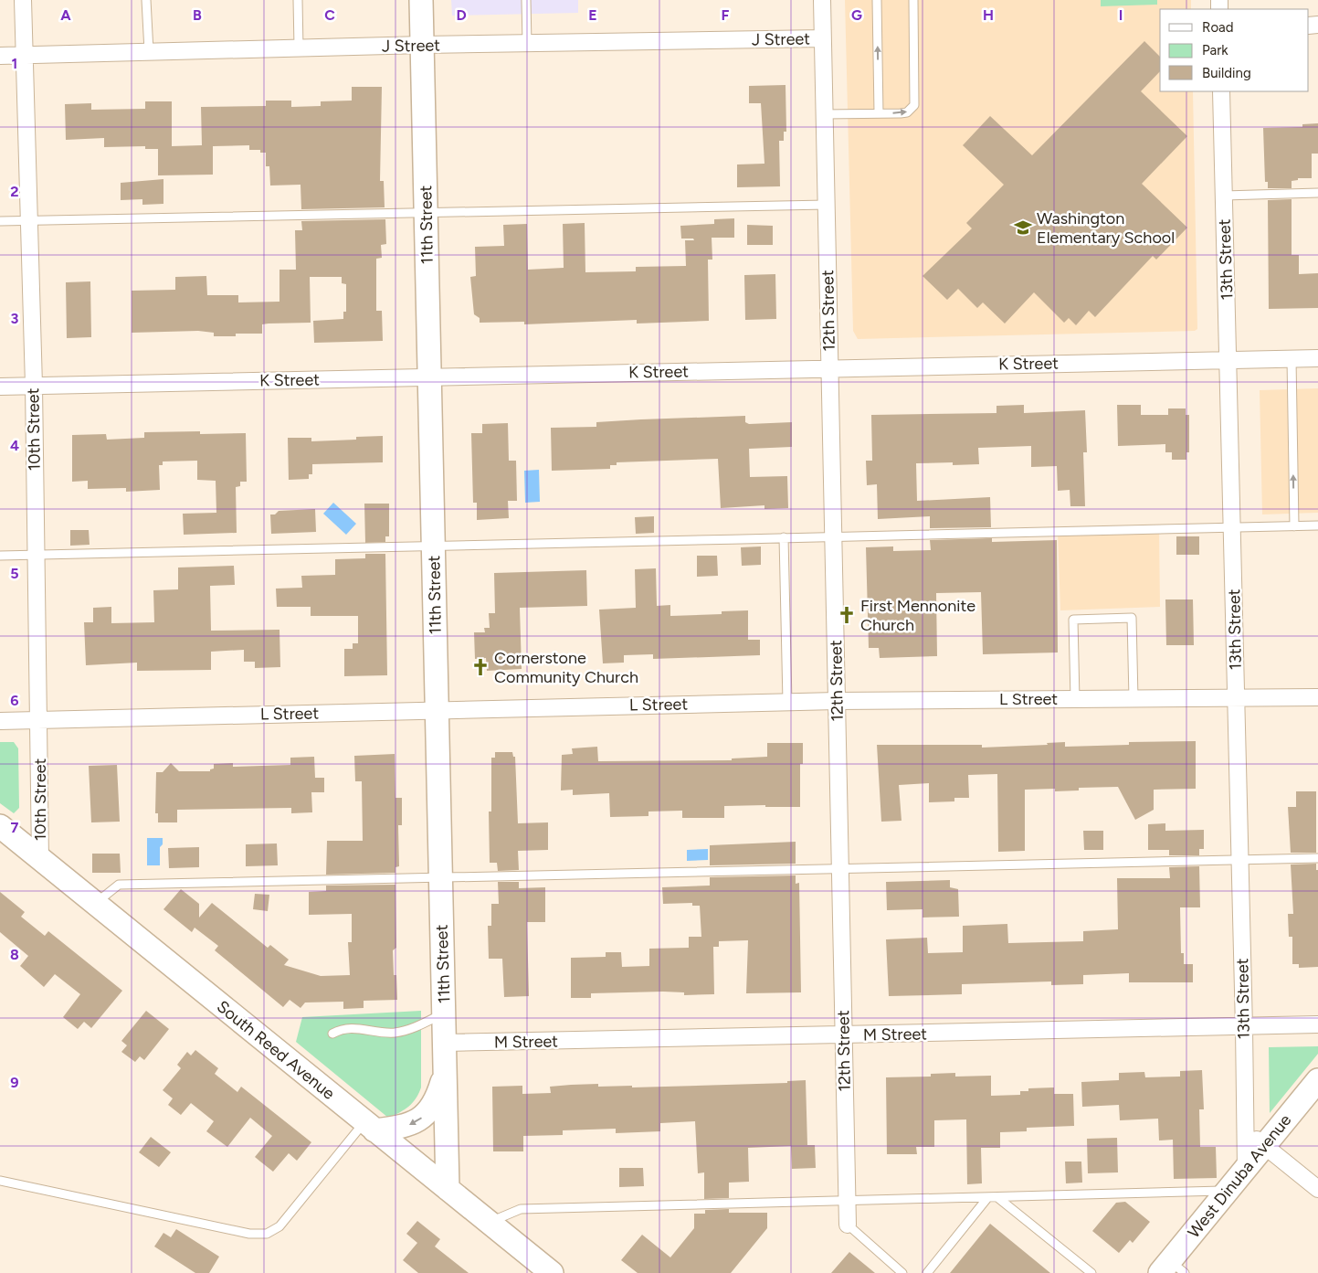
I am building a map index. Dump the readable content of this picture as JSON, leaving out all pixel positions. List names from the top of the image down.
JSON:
{
  "streets": {
    "street": [
      "J Street",
      "11th Street",
      "13th Street",
      "12th Street",
      "K Street",
      "10th Street",
      "L Street",
      "M Street",
      "South Reed Avenue",
      "West Dinuba Avenue"
    ]
  },
  "crossings": [
    ["J Street", "11th Street"],
    ["J Street", "12th Street"],
    ["J Street", "10th Street"],
    ["11th Street", "K Street"],
    ["11th Street", "L Street"],
    ["11th Street", "M Street"],
    ["11th Street", "South Reed Avenue"],
    ["13th Street", "K Street"],
    ["13th Street", "L Street"],
    ["13th Street", "M Street"],
    ["13th Street", "West Dinuba Avenue"],
    ["12th Street", "K Street"],
    ["12th Street", "L Street"],
    ["12th Street", "M Street"],
    ["K Street", "10th Street"],
    ["10th Street", "L Street"],
    ["10th Street", "South Reed Avenue"]
  ],
  "places": {
    "school or university": ["Washington Elementary School"],
    "church": ["First Mennonite Church", "Cornerstone Community Church"]
  },
  "legend": ["Road", "Park", "Building"],
  "grid": {
    "columns": [
      "A",
      "B",
      "C",
      "D",
      "E",
      "F",
      "G",
      "H",
      "I"
    ],
    "rows": [
      "1",
      "2",
      "3",
      "4",
      "5",
      "6",
      "7",
      "8",
      "9"
    ]
  }
}
